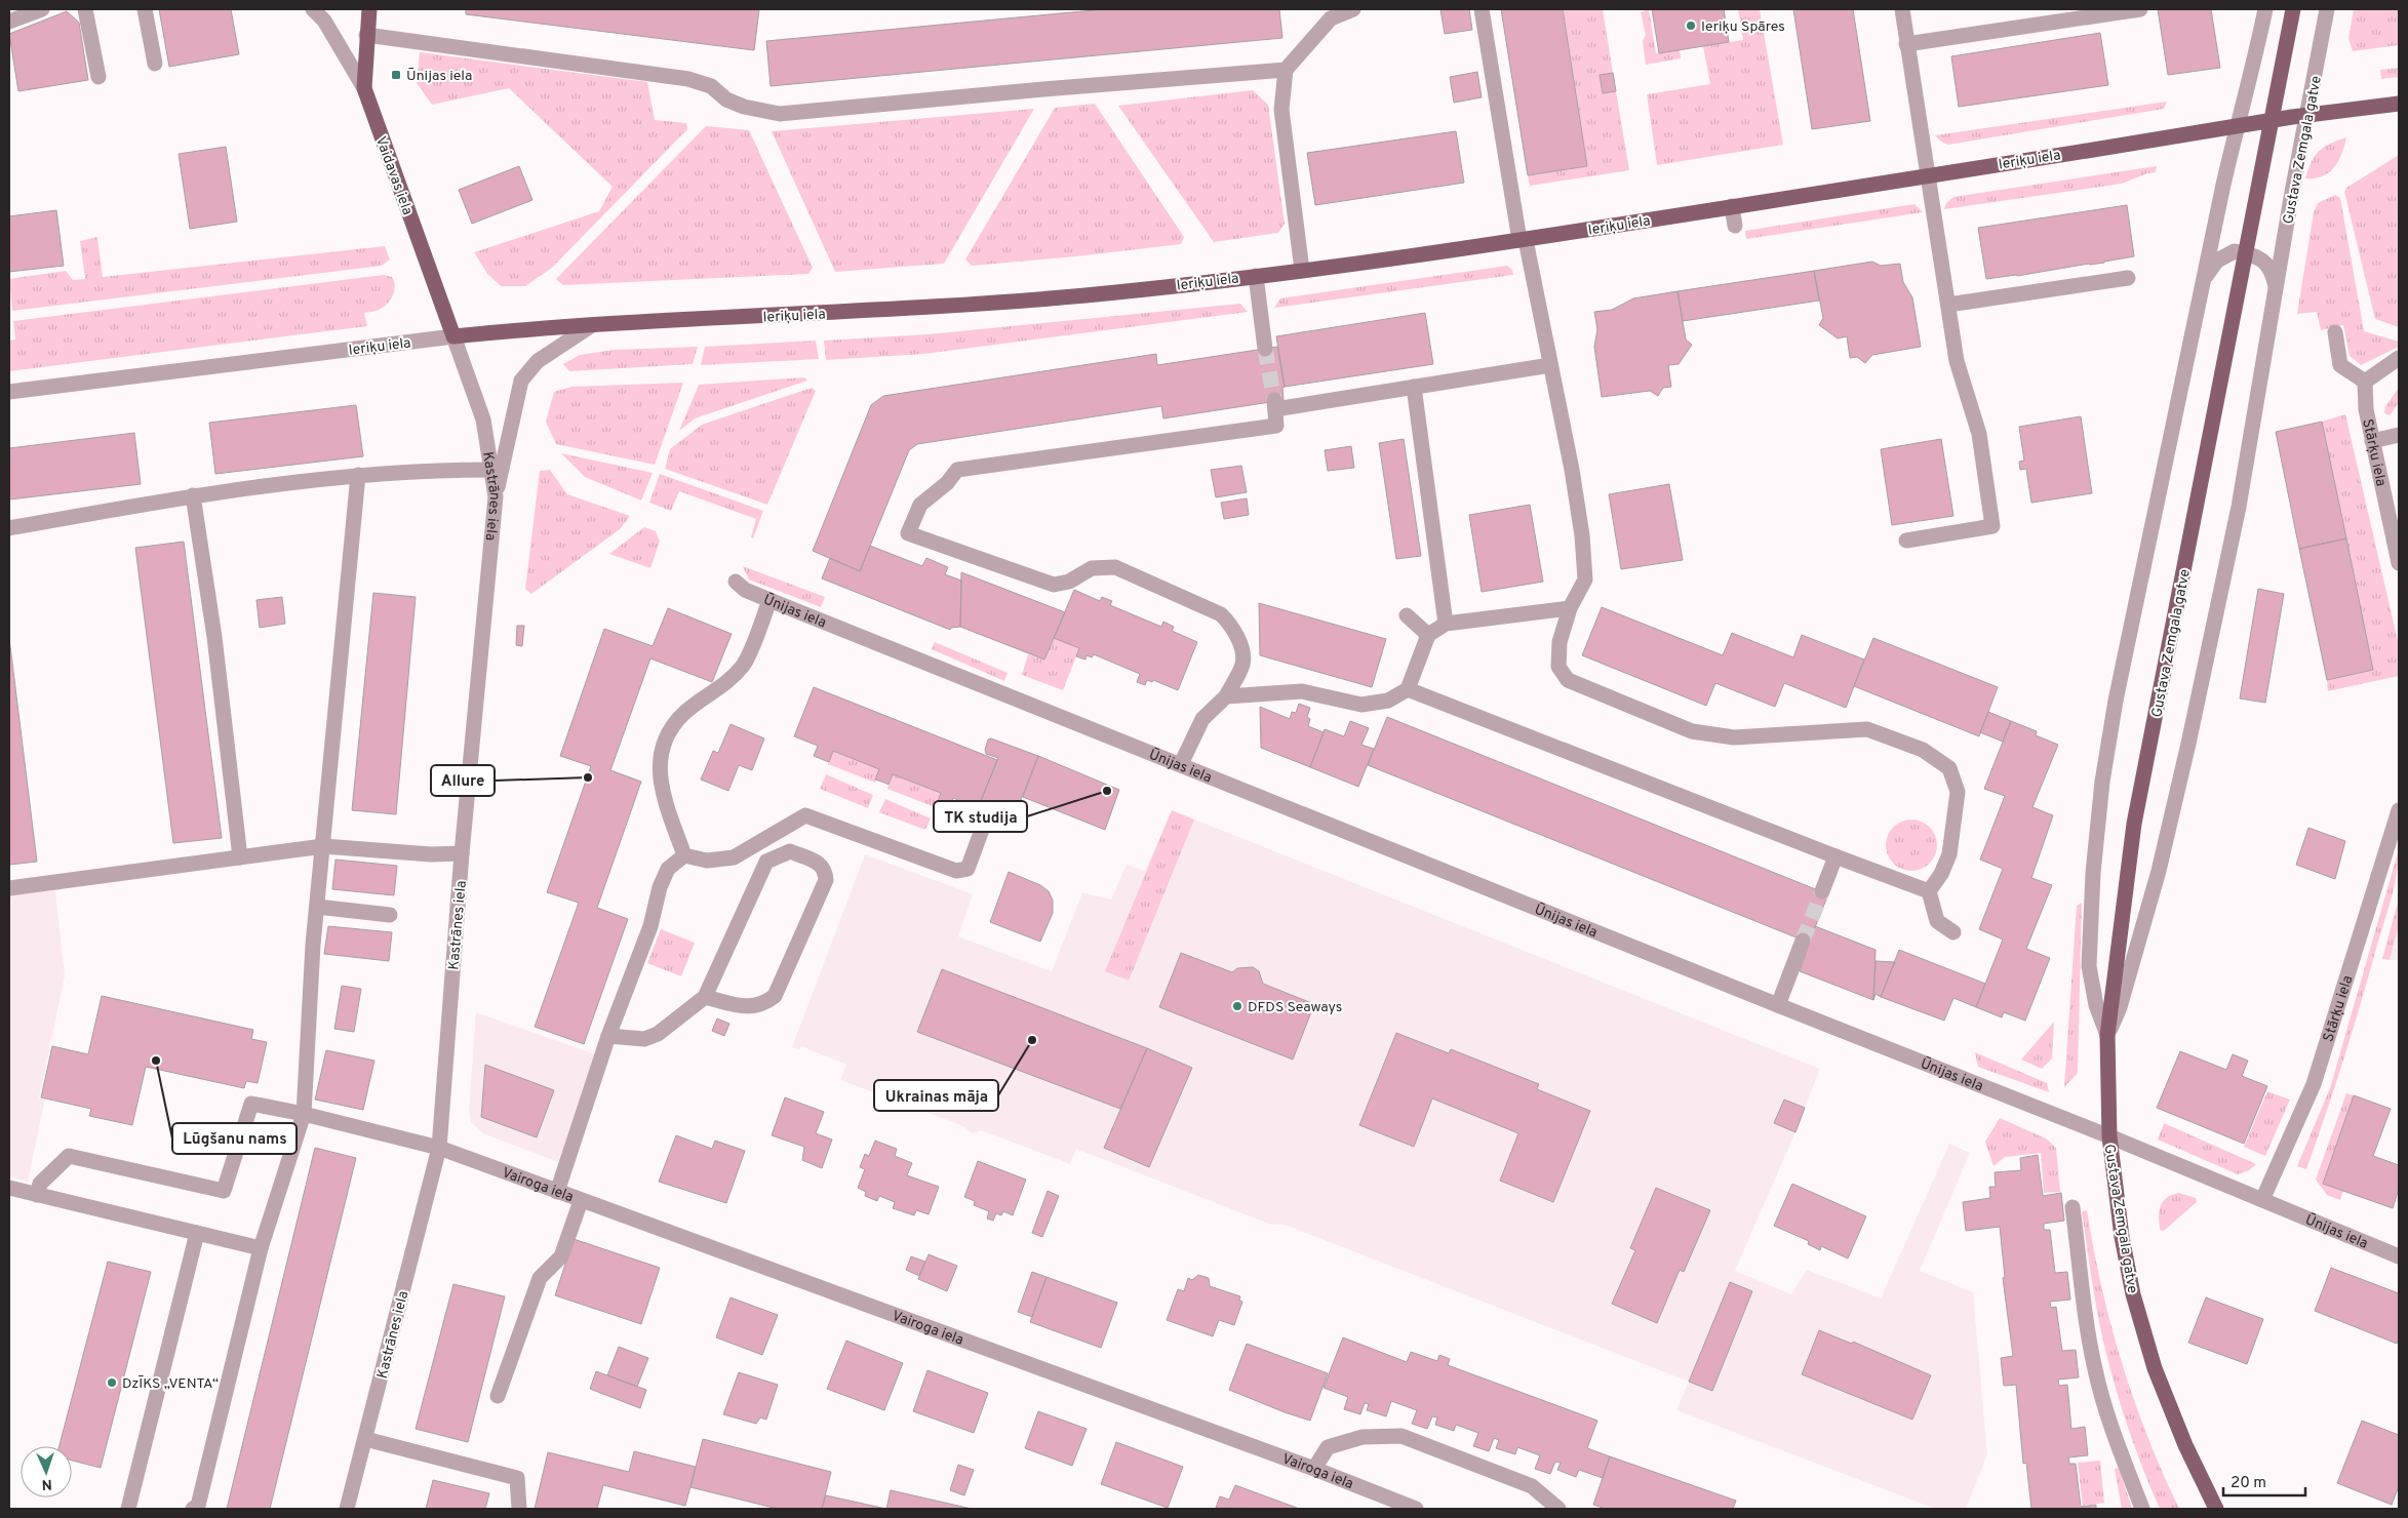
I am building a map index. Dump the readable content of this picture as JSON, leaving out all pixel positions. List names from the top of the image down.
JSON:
{
  "streets": {
    "main road": ["Gustava Zemgala gatve", "Ieriķu iela", "Vaidavas iela"],
    "street": [
      "Stārķu iela",
      "Kastrānes iela",
      "Ūnijas iela",
      "Vairoga iela"
    ]
  },
  "crossings": [
    ["Gustava Zemgala gatve", "Ieriķu iela"],
    ["Gustava Zemgala gatve", "Ūnijas iela"],
    ["Ieriķu iela", "Vaidavas iela"],
    ["Ieriķu iela", "Kastrānes iela"],
    ["Vaidavas iela", "Kastrānes iela"],
    ["Stārķu iela", "Ūnijas iela"],
    ["Kastrānes iela", "Vairoga iela"]
  ],
  "places": {
    "other": [
      "Ieriķu Spāres",
      "Allure",
      "TK studija",
      "DFDS Seaways",
      "Ukrainas māja",
      "Lūgšanu nams",
      "DzĪKS „VENTA“"
    ],
    "transit": ["Ūnijas iela"]
  },
  "scale_bar": "20 m",
  "north": "bottom"
}
